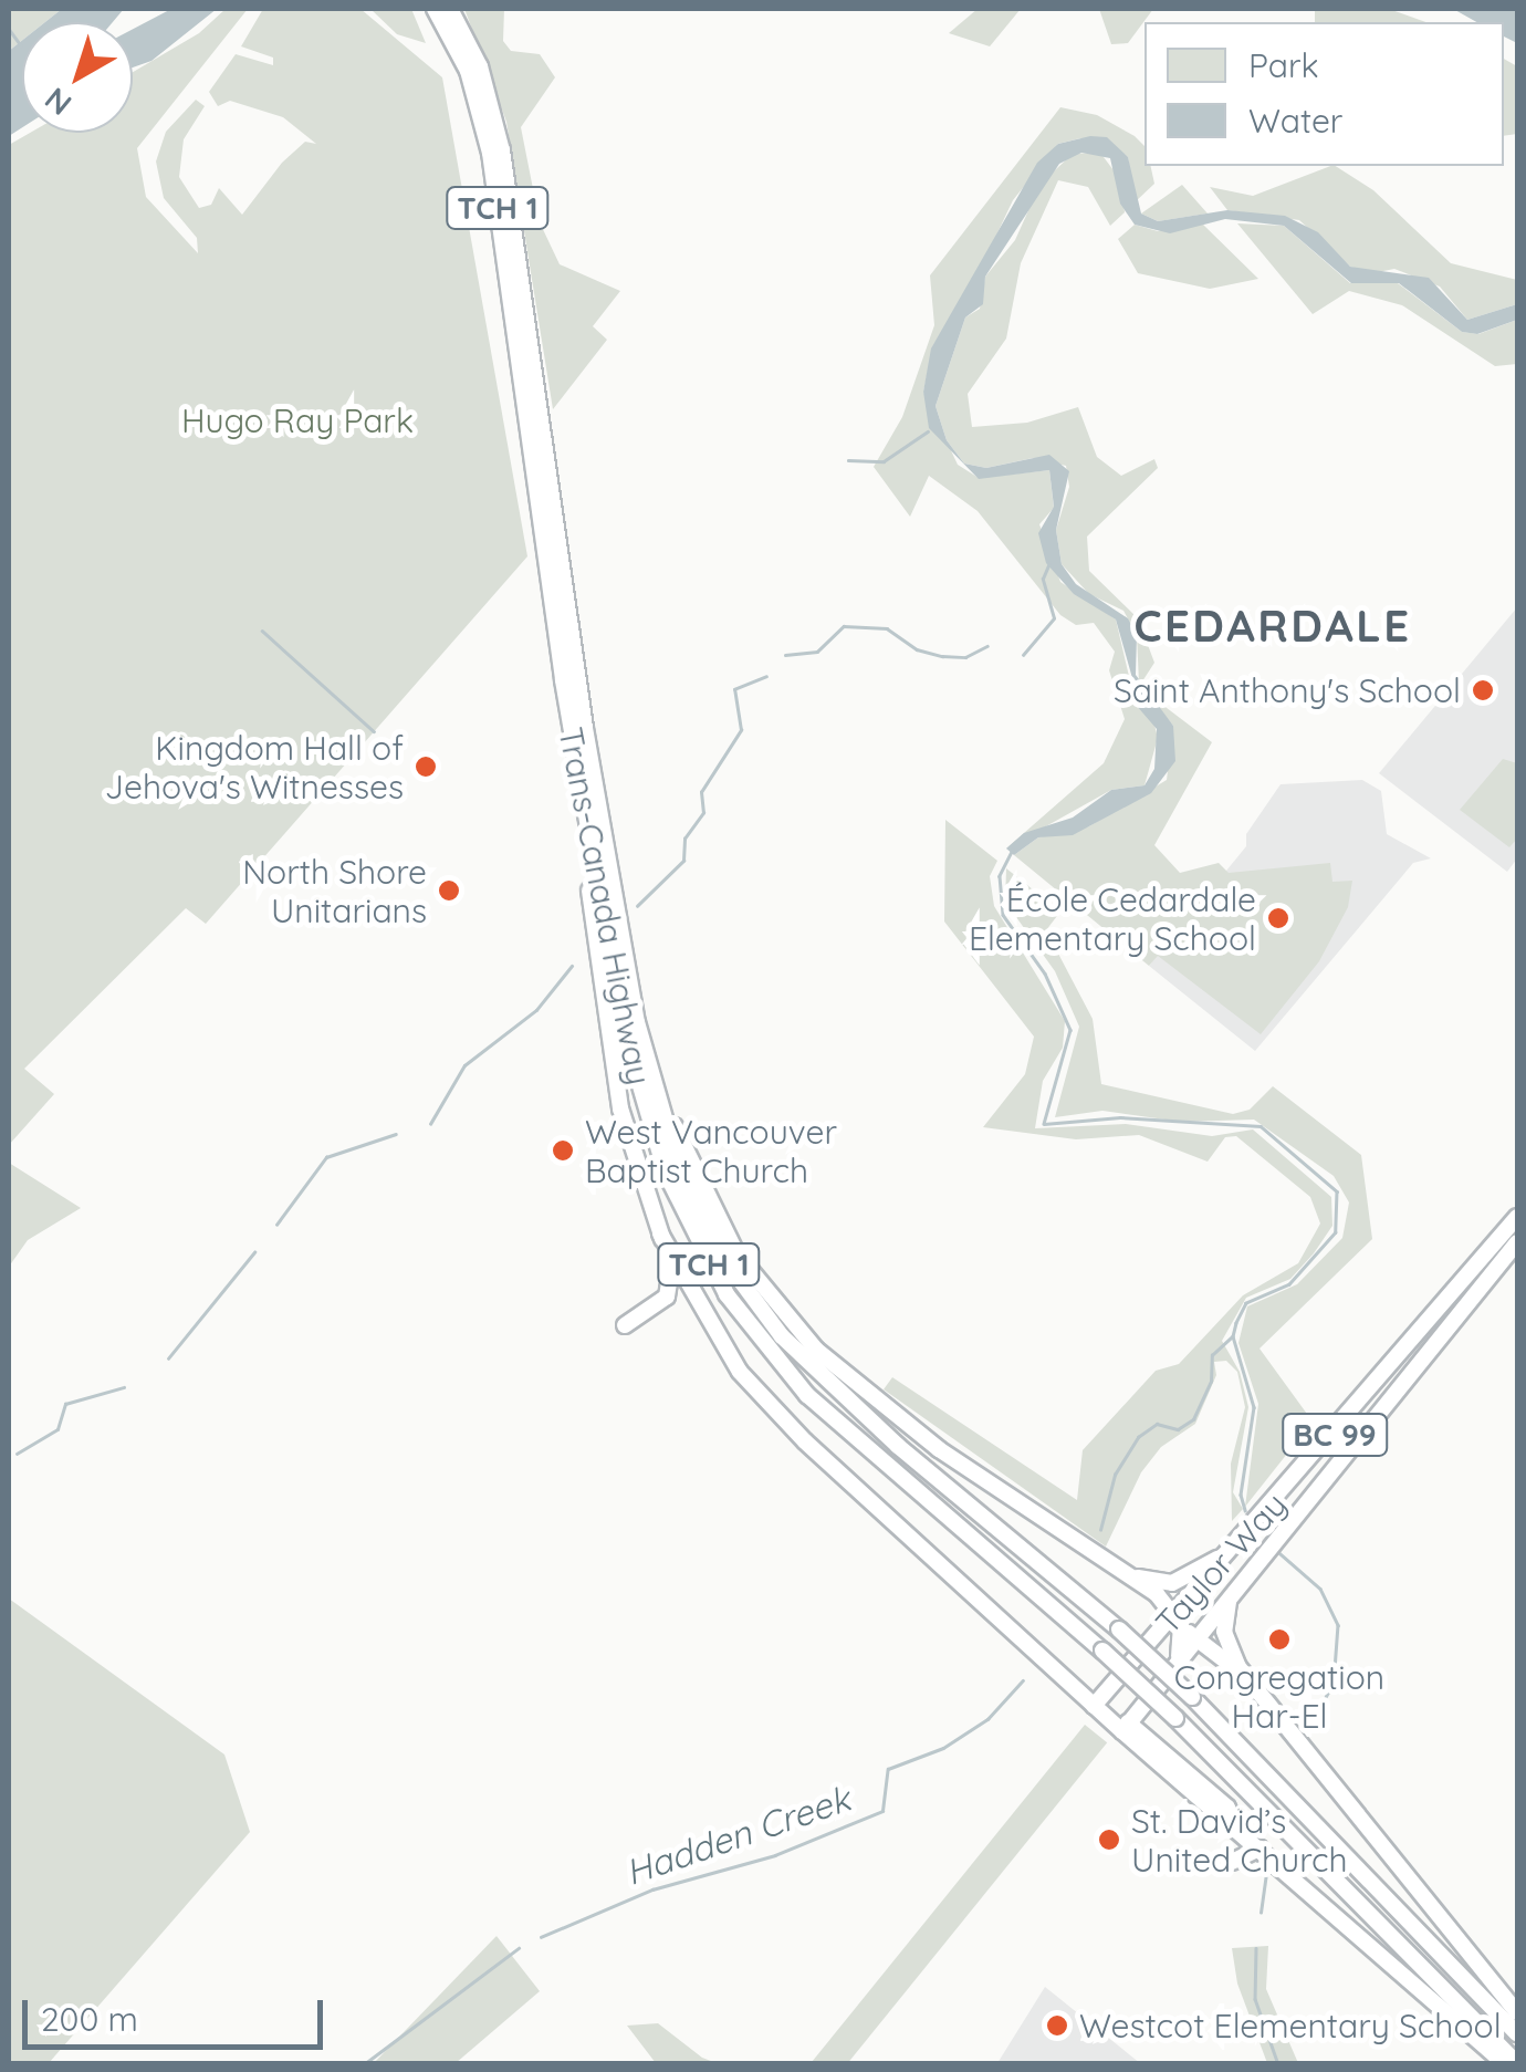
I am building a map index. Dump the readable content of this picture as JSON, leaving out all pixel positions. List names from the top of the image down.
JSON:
{
  "streets": {
    "highway": [
      "TCH 1",
      "Trans-Canada Highway",
      "BC 99",
      "Taylor Way"
    ]
  },
  "districts": ["CEDARDALE"],
  "water": ["Hadden Creek"],
  "parks": ["Hugo Ray Park"],
  "places": [
    "Saint Anthony's School",
    "Kingdom Hall of Jehova's Witnesses",
    "North Shore Unitarians",
    "École Cedardale Elementary School",
    "West Vancouver Baptist Church",
    "Congregation Har-El",
    "St. David’s United Church",
    "Westcot Elementary School"
  ],
  "legend": ["Park", "Water"],
  "scale_bar": "200 m",
  "north": "bottom left"
}
